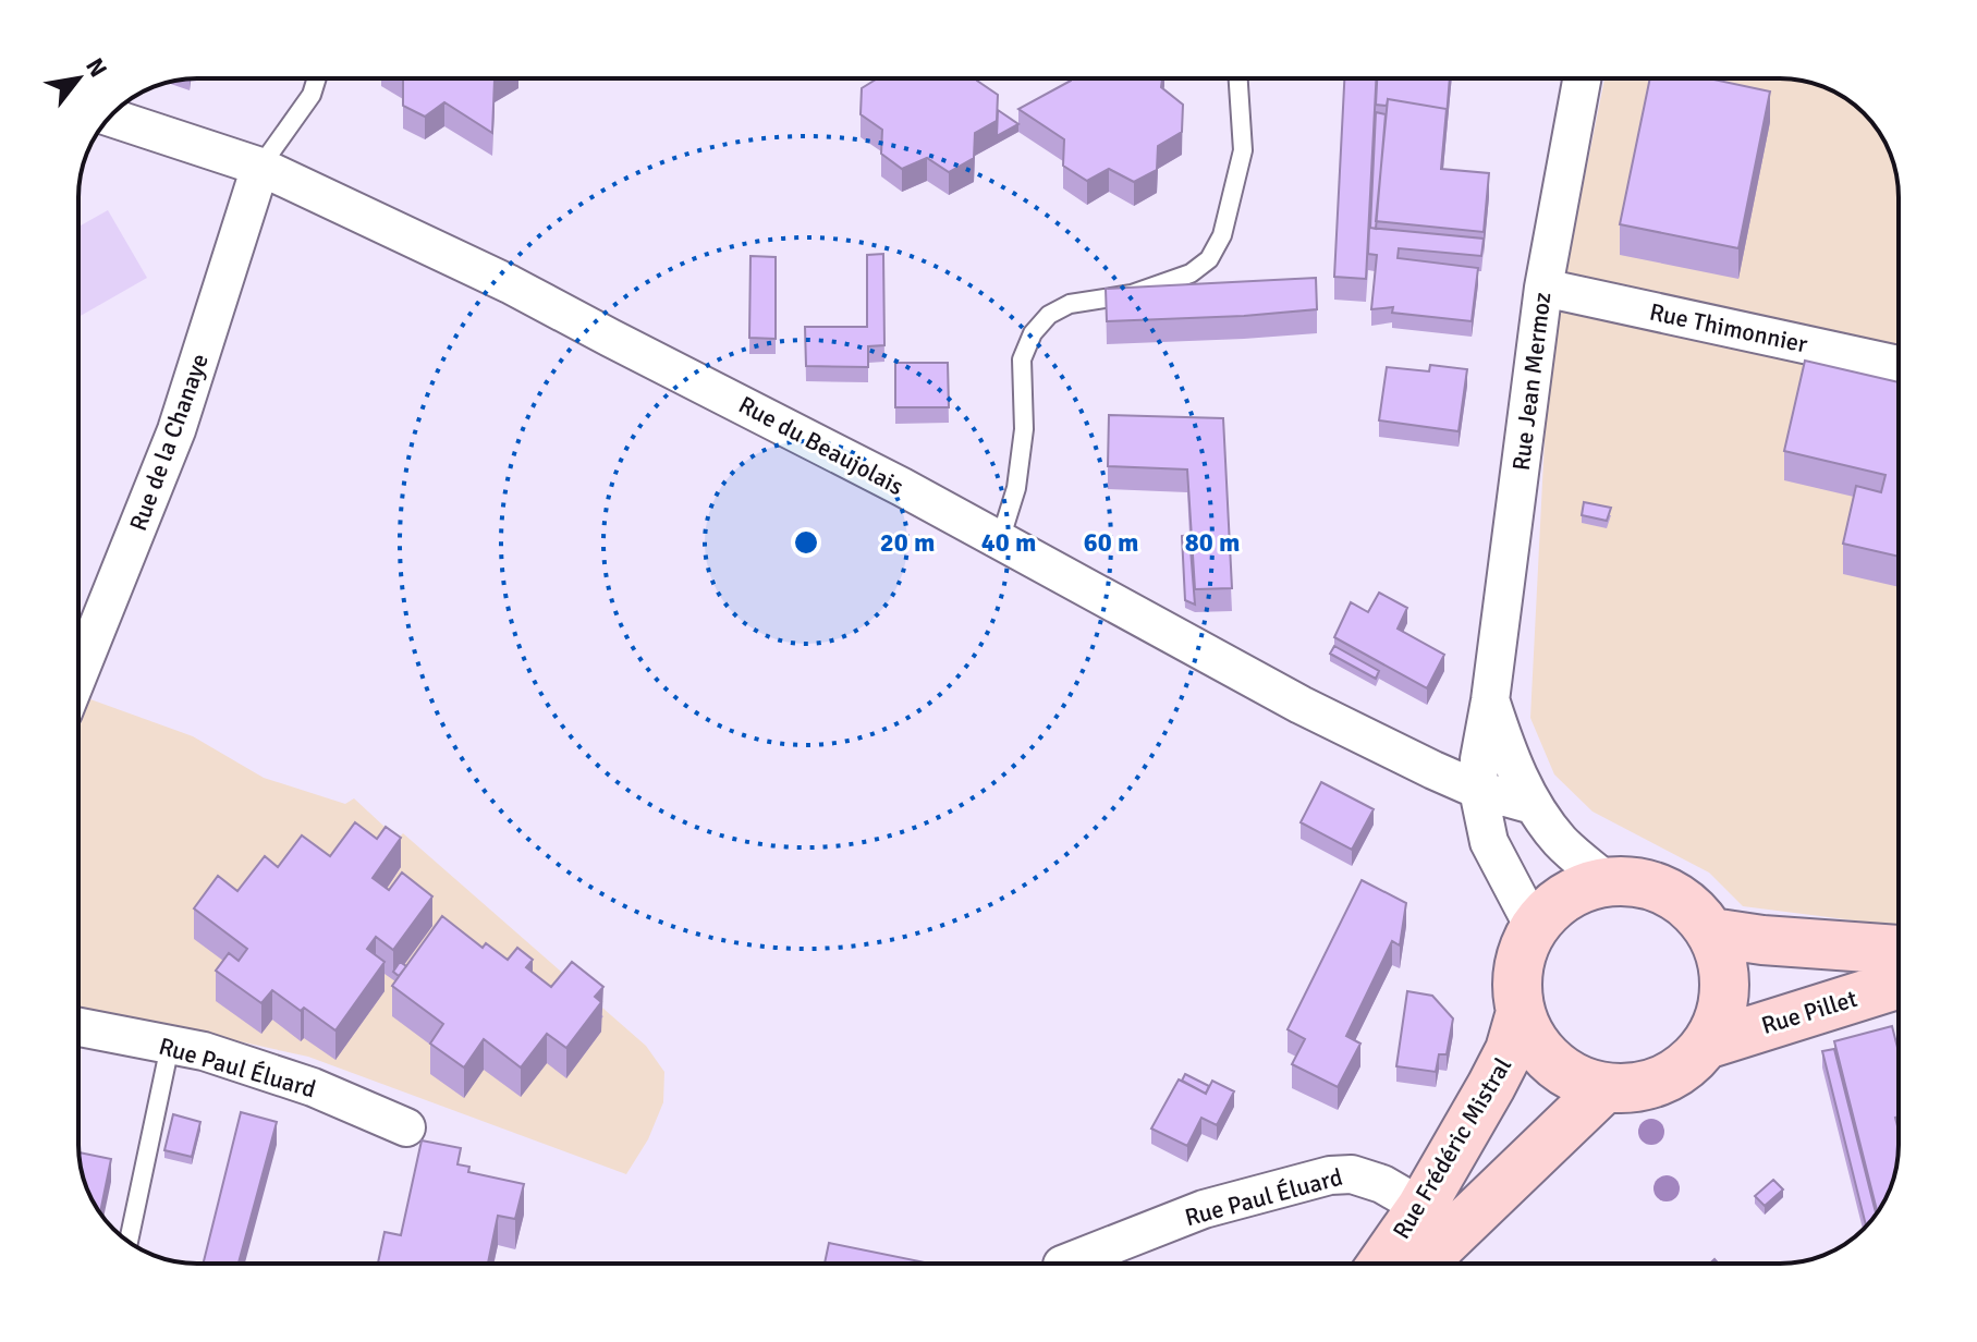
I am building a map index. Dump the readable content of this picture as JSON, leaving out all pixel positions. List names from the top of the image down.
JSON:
{
  "streets": {
    "street": [
      "Rue Thimonnier",
      "Rue Jean Mermoz",
      "Rue de la Chanaye",
      "Rue du Beaujolais",
      "Rue Pillet",
      "Rue Paul Éluard",
      "Rue Frédéric Mistral"
    ]
  },
  "crossings": [
    ["Rue Thimonnier", "Rue Jean Mermoz"],
    ["Rue Jean Mermoz", "Rue du Beaujolais"],
    ["Rue Jean Mermoz", "Rue Pillet"],
    ["Rue Jean Mermoz", "Rue Frédéric Mistral"],
    ["Rue de la Chanaye", "Rue du Beaujolais"],
    ["Rue Pillet", "Rue Frédéric Mistral"],
    ["Rue Paul Éluard", "Rue Frédéric Mistral"]
  ],
  "north": "top right",
  "rings": [
    "20 m",
    "40 m",
    "60 m",
    "80 m"
  ]
}
